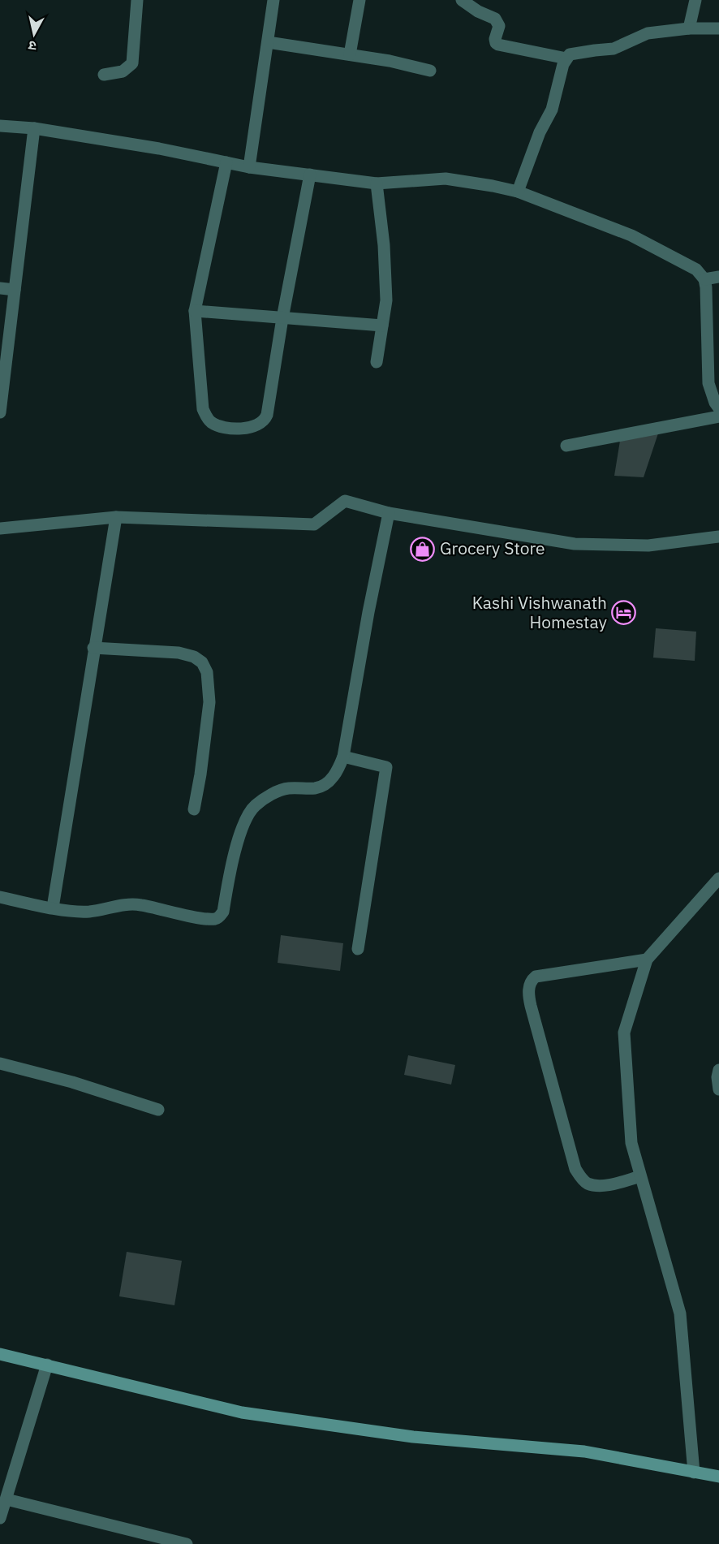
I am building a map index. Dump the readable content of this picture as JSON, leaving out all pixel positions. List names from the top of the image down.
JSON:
{
  "places": {
    "shop": ["Grocery Store"],
    "hotel": ["Kashi Vishwanath Homestay"]
  },
  "north": "bottom"
}
